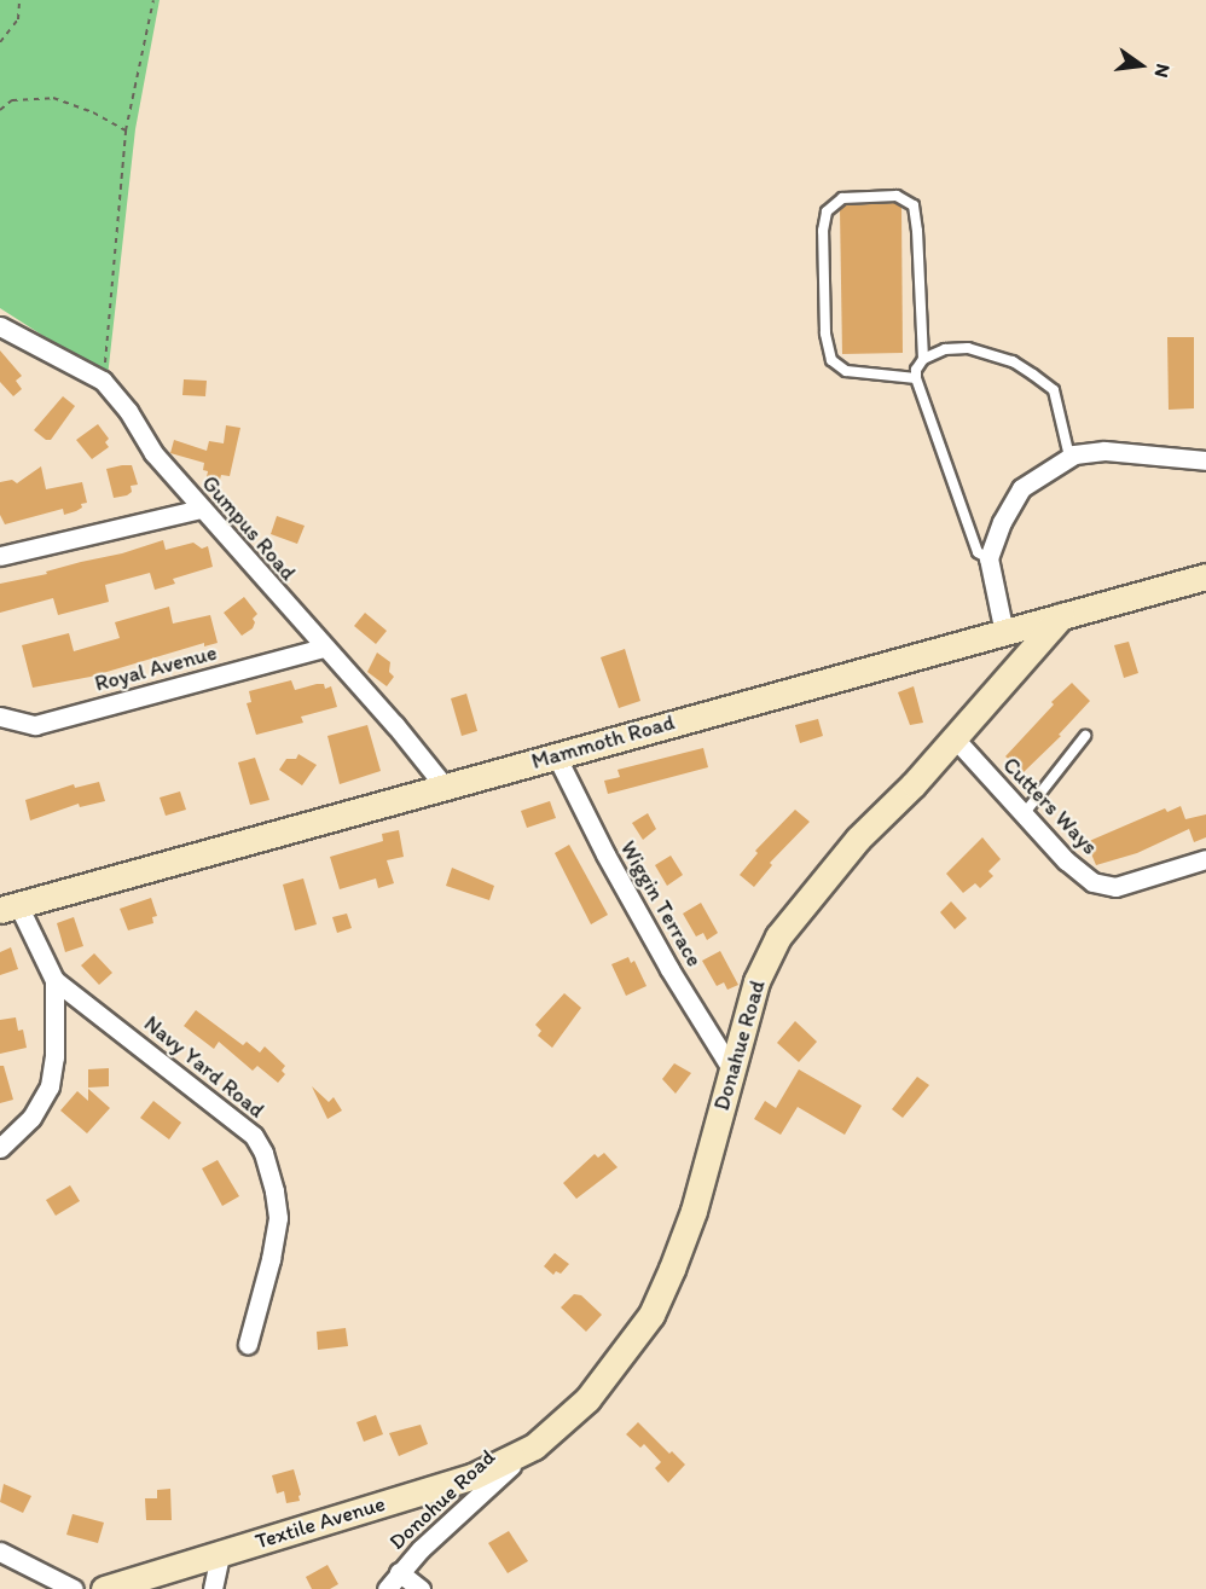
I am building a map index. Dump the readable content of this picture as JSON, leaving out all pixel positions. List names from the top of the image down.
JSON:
{
  "streets": {
    "main road": ["Mammoth Road", "Donahue Road", "Textile Avenue"],
    "street": [
      "Gumpus Road",
      "Royal Avenue",
      "Cutters Ways",
      "Wiggin Terrace",
      "Navy Yard Road",
      "Donohue Road"
    ]
  },
  "crossings": [
    ["Gumpus Road", "Royal Avenue"],
    ["Gumpus Road", "Mammoth Road"],
    ["Mammoth Road", "Wiggin Terrace"],
    ["Mammoth Road", "Donahue Road"],
    ["Mammoth Road", "Navy Yard Road"],
    ["Cutters Ways", "Donahue Road"],
    ["Wiggin Terrace", "Donahue Road"],
    ["Donahue Road", "Donohue Road"],
    ["Donahue Road", "Textile Avenue"],
    ["Donohue Road", "Textile Avenue"]
  ],
  "north": "right"
}
